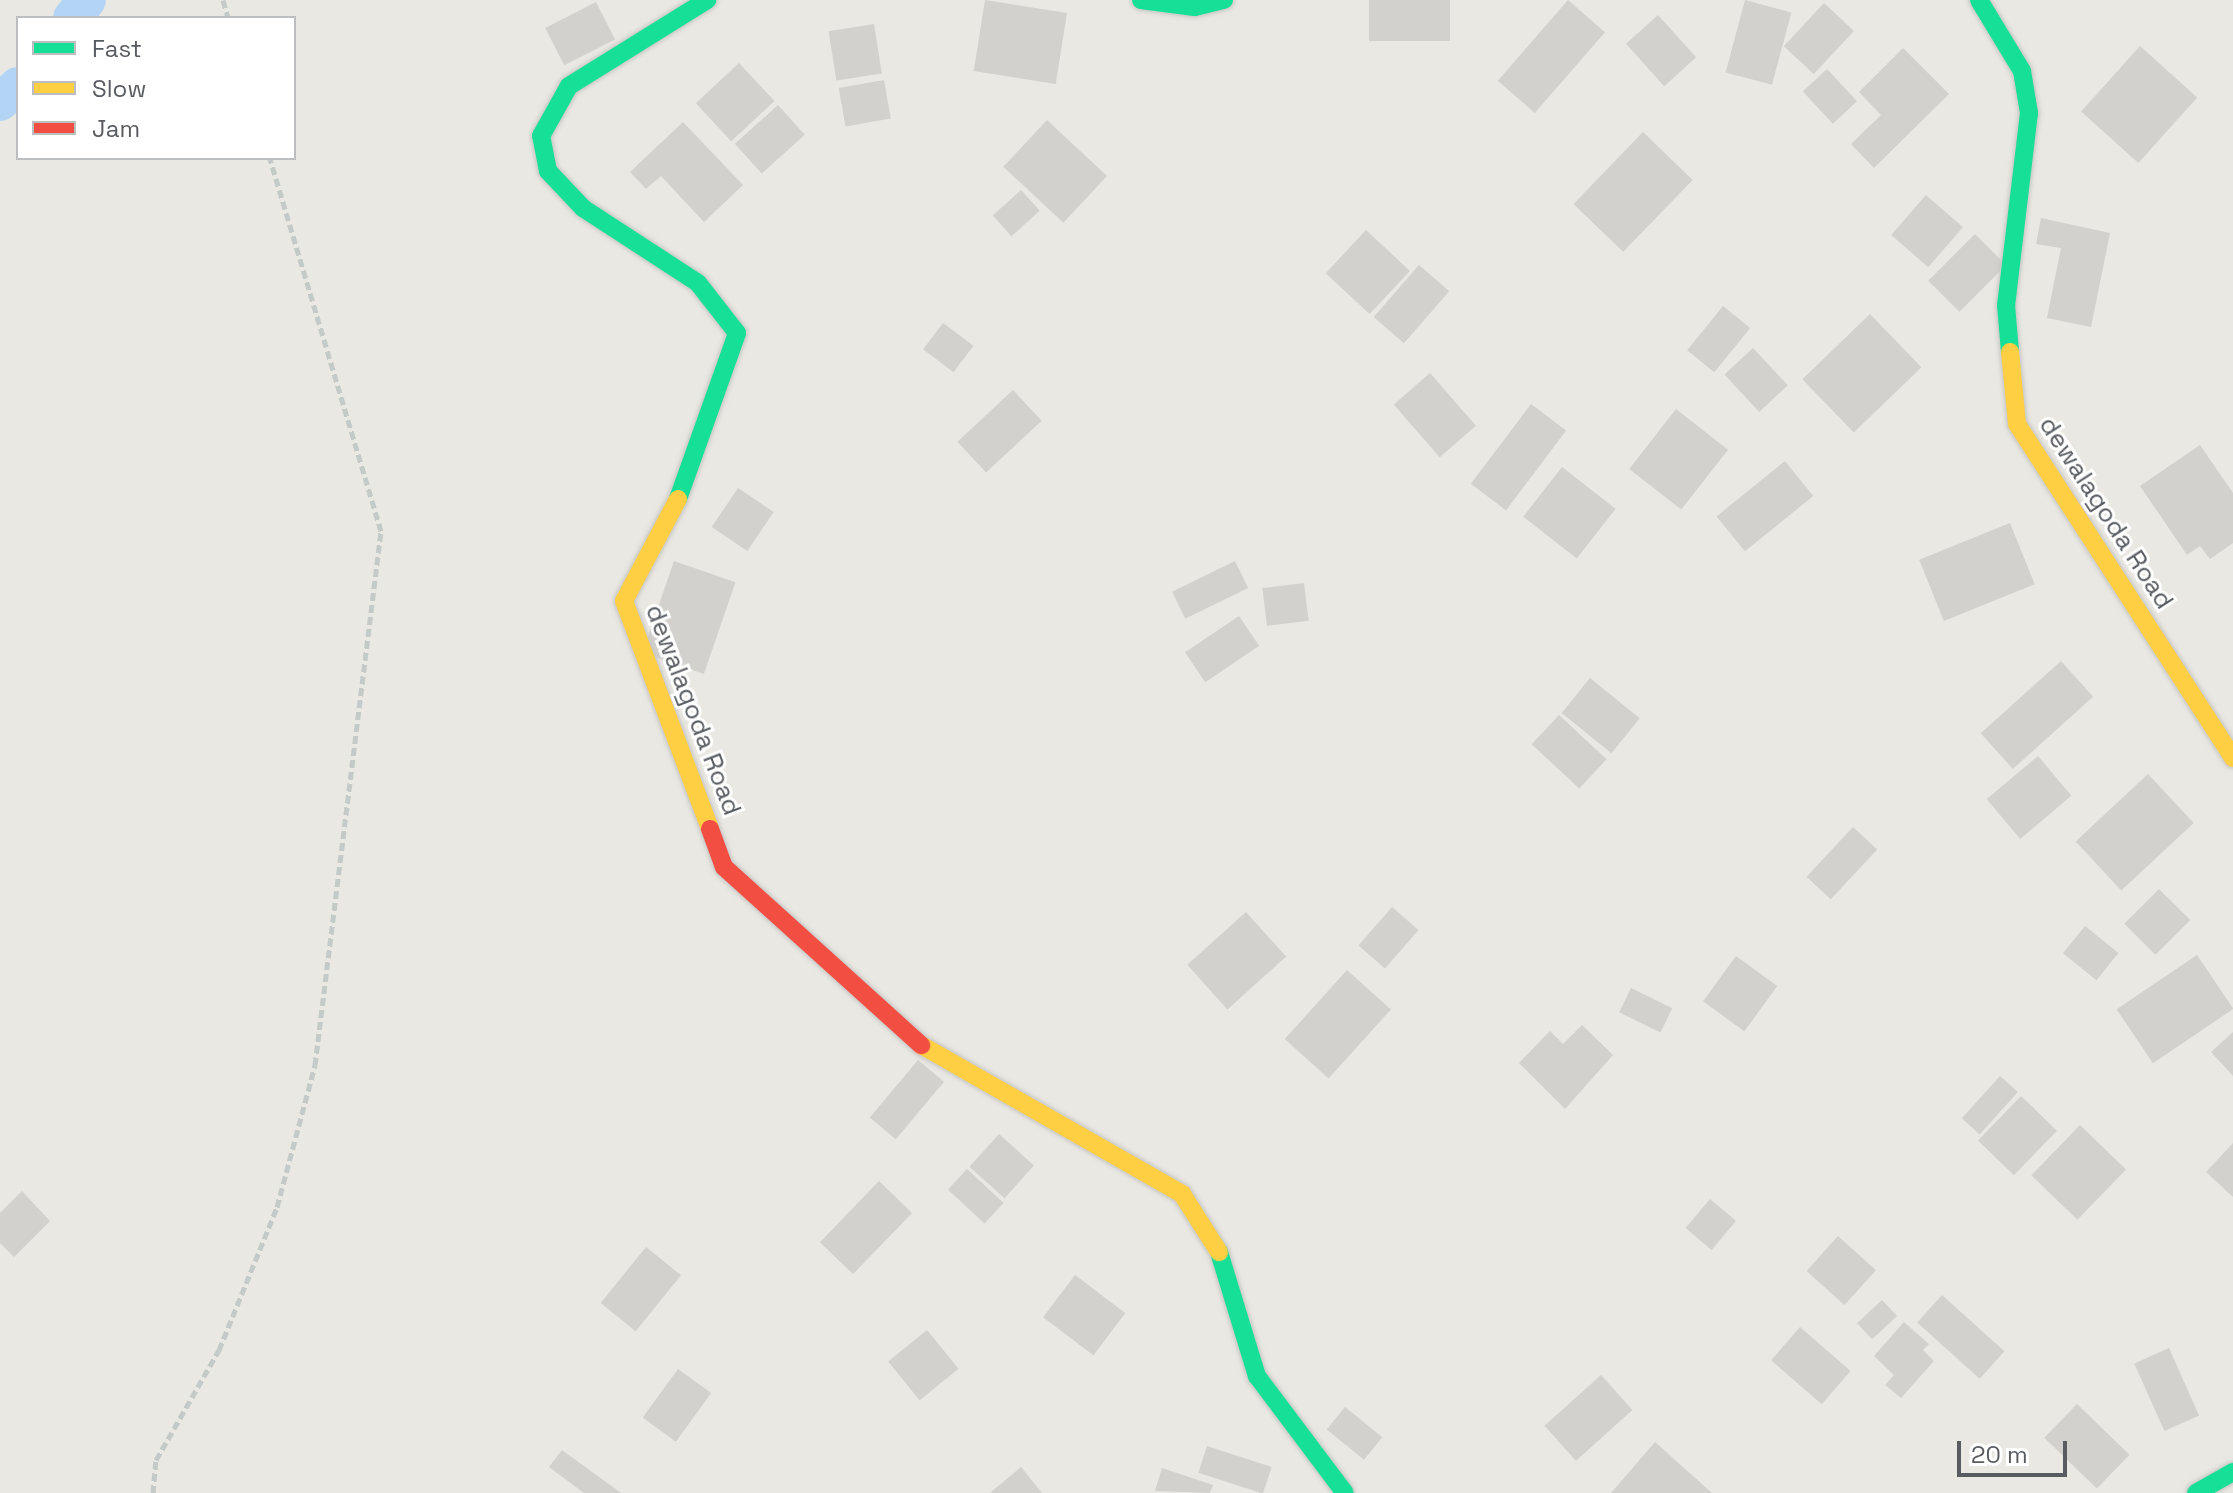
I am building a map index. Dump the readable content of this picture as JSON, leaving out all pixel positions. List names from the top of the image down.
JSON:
{
  "streets": {
    "main road": ["dewalagoda Road"]
  },
  "legend": ["Fast", "Slow", "Jam"],
  "scale_bar": "20 m"
}
